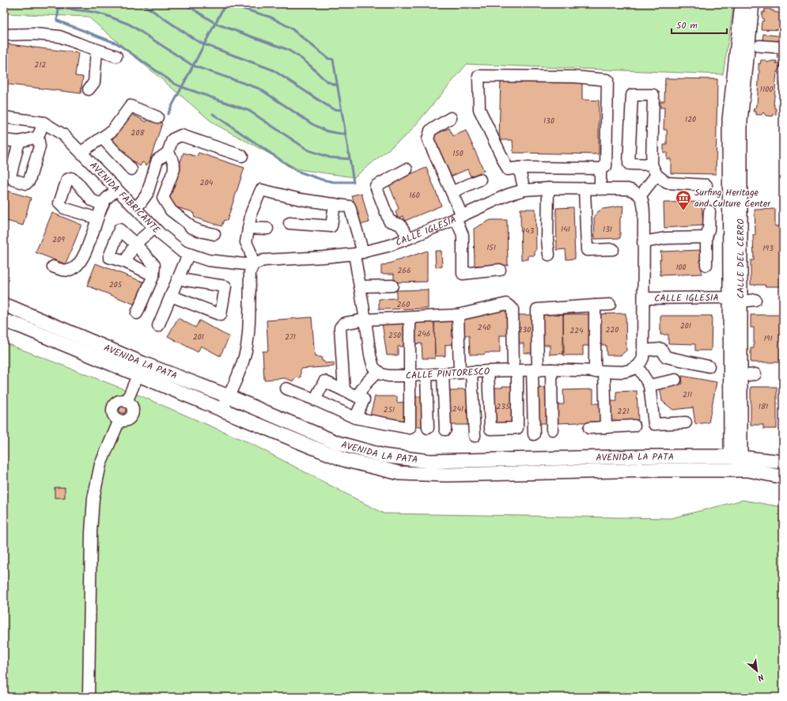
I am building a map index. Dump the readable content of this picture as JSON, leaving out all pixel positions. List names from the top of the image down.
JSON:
{
  "streets": {
    "main road": ["CALLE DEL CERRO", "AVENIDA LA PATA"],
    "street": ["AVENIDA FABRICANTE", "CALLE IGLESIA", "CALLE PINTORESCO"]
  },
  "crossings": [
    ["AVENIDA FABRICANTE", "CALLE IGLESIA"],
    ["CALLE IGLESIA", "CALLE DEL CERRO"],
    ["CALLE IGLESIA", "CALLE PINTORESCO"],
    ["CALLE DEL CERRO", "AVENIDA LA PATA"]
  ],
  "places": {
    "museum": ["Surfing Heritage and Culture Center"]
  },
  "house_numbers": [
    "212",
    "1100",
    "120",
    "130",
    "208",
    "150",
    "204",
    "160",
    "141",
    "131",
    "143",
    "209",
    "151",
    "193",
    "100",
    "266",
    "205",
    "260",
    "201",
    "240",
    "230",
    "220",
    "224",
    "246",
    "250",
    "201",
    "271",
    "191",
    "211",
    "235",
    "181",
    "241",
    "251",
    "221"
  ],
  "scale_bar": "50 m",
  "north": "bottom right"
}
